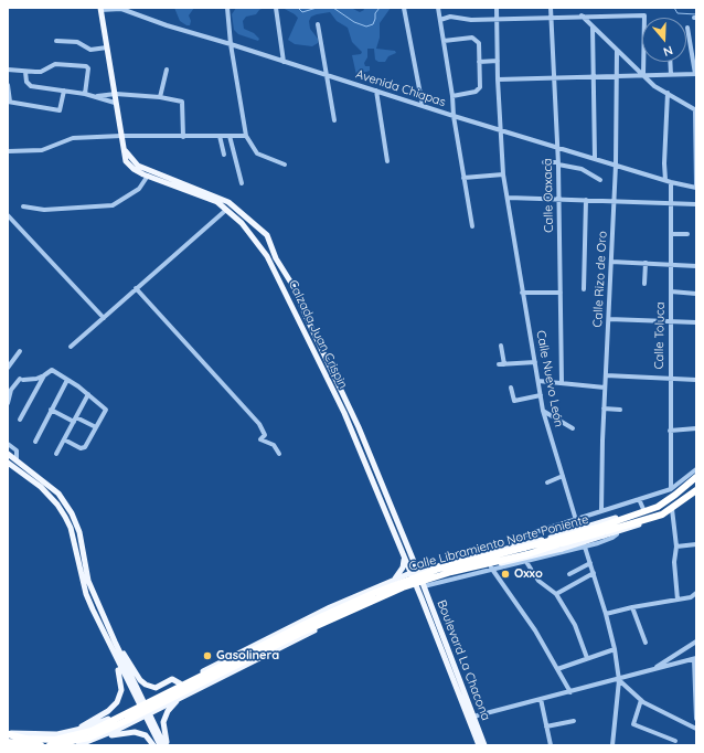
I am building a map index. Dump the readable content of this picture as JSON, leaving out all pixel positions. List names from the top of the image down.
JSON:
{
  "streets": {
    "highway": ["Calle Libramiento Norte Poniente"],
    "main road": ["Calzada Juan Crispin", "Boulevard La Chacona"],
    "street": [
      "Avenida Chiapas",
      "Calle Oaxaca",
      "Calle Rizo de Oro",
      "Calle Toluca",
      "Calle Nuevo León"
    ]
  },
  "crossings": [
    ["Avenida Chiapas", "Calle Oaxaca"],
    ["Avenida Chiapas", "Calle Rizo de Oro"],
    ["Avenida Chiapas", "Calzada Juan Crispin"],
    ["Avenida Chiapas", "Calle Toluca"],
    ["Avenida Chiapas", "Calle Nuevo León"],
    ["Calzada Juan Crispin", "Calle Libramiento Norte Poniente"],
    ["Calzada Juan Crispin", "Boulevard La Chacona"],
    ["Calle Libramiento Norte Poniente", "Boulevard La Chacona"]
  ],
  "places": ["Oxxo", "Gasolinera"],
  "north": "bottom"
}
